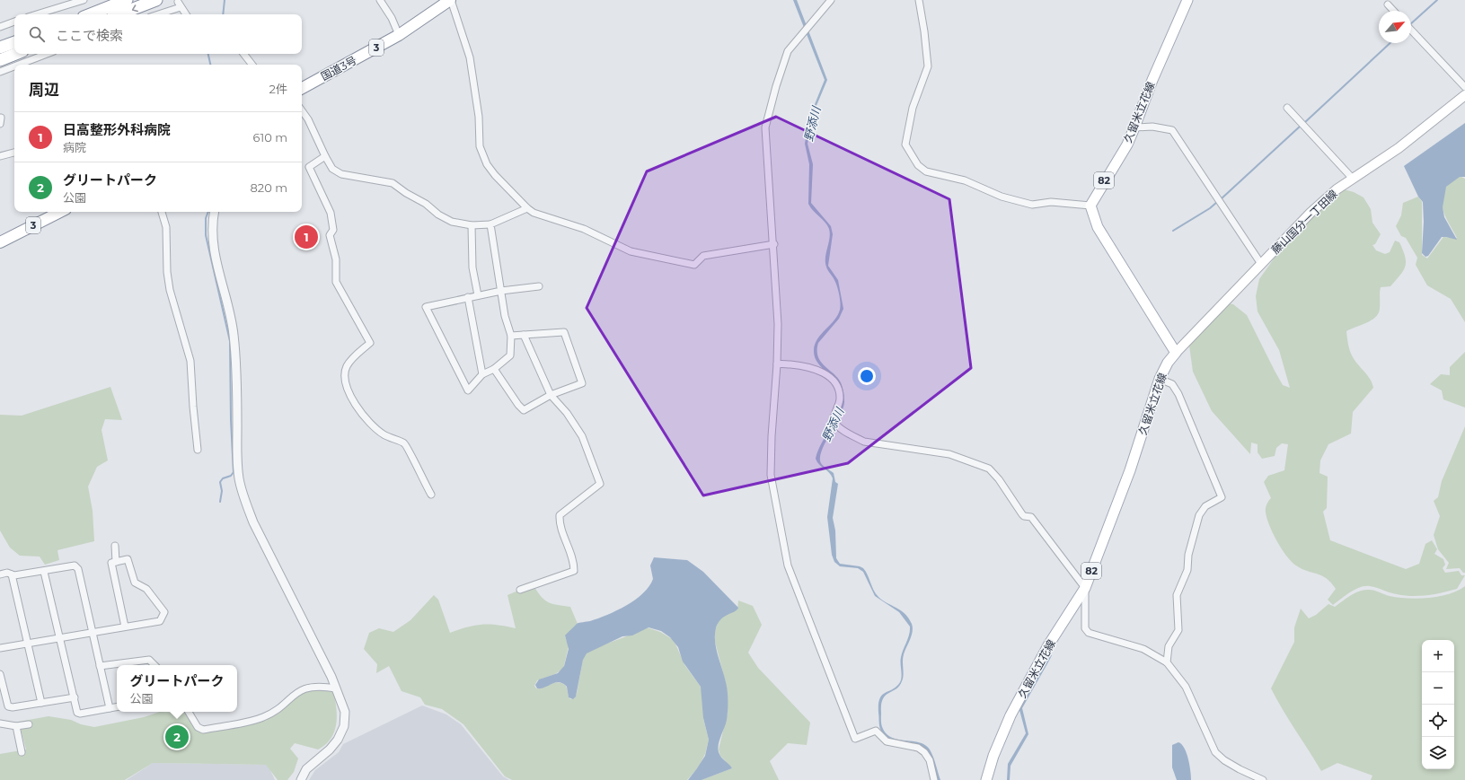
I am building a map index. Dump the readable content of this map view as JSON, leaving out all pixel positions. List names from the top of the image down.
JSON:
{
  "streets": {
    "highway": ["3", "国道3号"],
    "main road": ["久留米立花線", "82", "藤山国分一丁田線"]
  },
  "crossings": [
    ["久留米立花線", "藤山国分一丁田線"]
  ],
  "water": ["野添川"],
  "north": "top right",
  "page": {
    "search": "ここで検索",
    "heading": ["周辺", "2件"],
    "list": [
      {
        "mark": "1",
        "name": "日高整形外科病院",
        "note": "病院",
        "value": "610 m"
      },
      {
        "mark": "2",
        "name": "グリートパーク",
        "note": "公園",
        "value": "820 m"
      }
    ],
    "pins": ["1", "2"],
    "map_buttons": ["+", "−"],
    "popup": ["グリートパーク", "公園"]
  }
}
